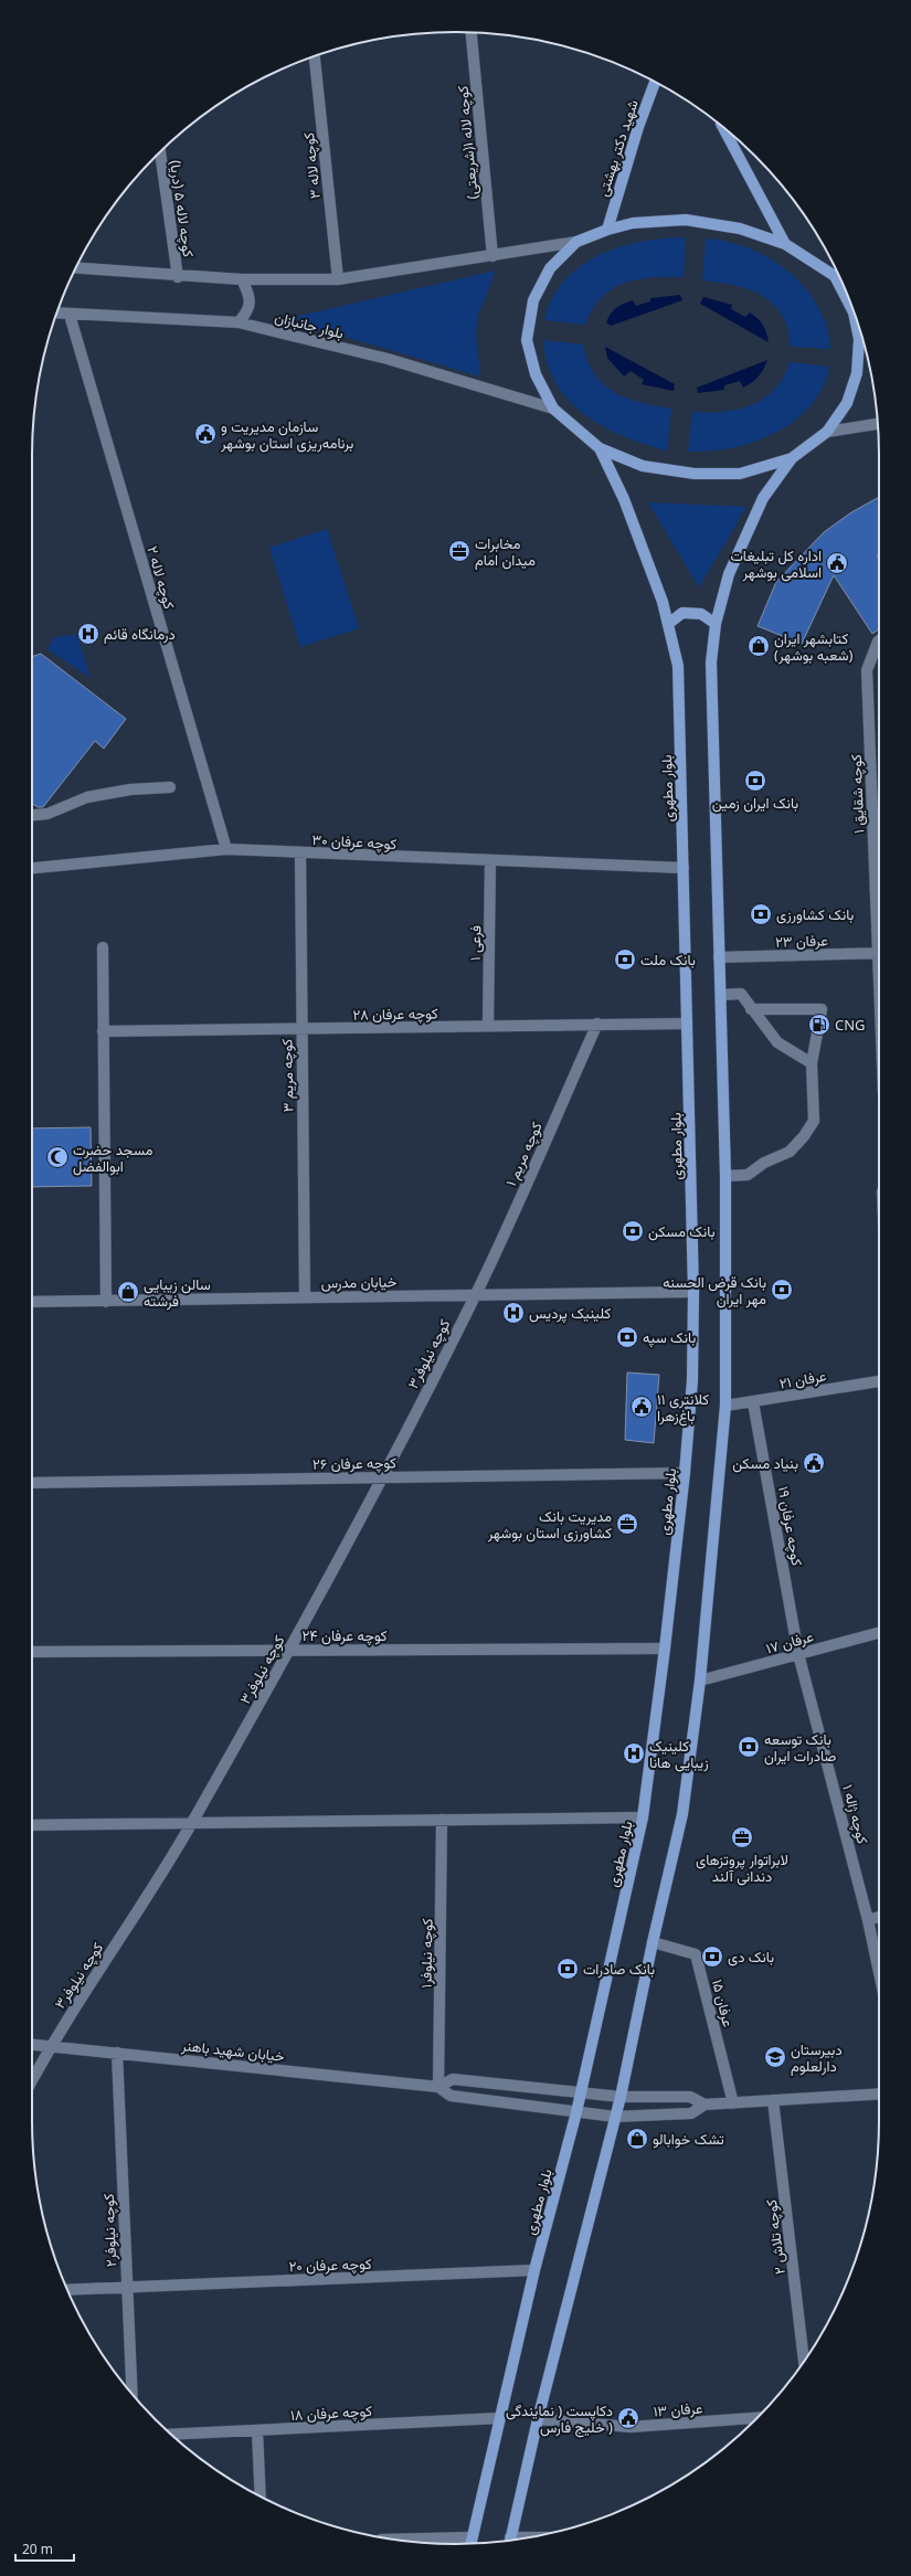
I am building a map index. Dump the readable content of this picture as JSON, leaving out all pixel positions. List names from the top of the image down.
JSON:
{
  "streets": {
    "main road": ["شهید دکتر بهشتی", "بلوار مطهری"],
    "street": [
      "کوچه لاله ۱(شریعتی)",
      "کوچه لاله ۳",
      "کوچه لاله ۵ (دریا)",
      "بلوار جانبازان",
      "کوچه لاله ۲",
      "کوچه شقایق ۱",
      "کوچه عرفان ۳۰",
      "عرفان ۲۳",
      "فرعی ۱",
      "کوچه عرفان ۲۸",
      "کوچه مریم ۳",
      "کوچه مریم ۱",
      "خیابان مدرس",
      "کوچه نیلوفر۳",
      "عرفان ۲۱",
      "کوچه عرفان ۲۶",
      "کوچه عرفان ۱۹",
      "کوچه عرفان ۲۴",
      "عرفان ۱۷",
      "کوچه ژاله ۱",
      "کوچه نیلوفر۱",
      "عرفان ۱۵",
      "خیابان شهید باهنر",
      "کوچه نیلوفر۲",
      "کوچه تلاش ۲",
      "کوچه عرفان ۲۰",
      "عرفان ۱۳",
      "کوچه عرفان ۱۸"
    ]
  },
  "crossings": [
    ["بلوار جانبازان", "کوچه لاله ۲"],
    ["کوچه لاله ۲", "کوچه عرفان ۳۰"],
    ["بلوار مطهری", "کوچه عرفان ۳۰"],
    ["بلوار مطهری", "کوچه عرفان ۲۸"],
    ["بلوار مطهری", "خیابان مدرس"],
    ["بلوار مطهری", "کوچه عرفان ۲۶"],
    ["بلوار مطهری", "کوچه عرفان ۲۴"],
    ["بلوار مطهری", "خیابان شهید باهنر"],
    ["بلوار مطهری", "کوچه عرفان ۲۰"],
    ["بلوار مطهری", "کوچه عرفان ۱۸"],
    ["کوچه عرفان ۳۰", "فرعی ۱"],
    ["کوچه عرفان ۳۰", "کوچه مریم ۳"],
    ["فرعی ۱", "کوچه عرفان ۲۸"],
    ["کوچه عرفان ۲۸", "کوچه مریم ۳"],
    ["کوچه عرفان ۲۸", "کوچه مریم ۱"],
    ["کوچه مریم ۳", "خیابان مدرس"],
    ["کوچه مریم ۱", "خیابان مدرس"],
    ["کوچه مریم ۱", "کوچه نیلوفر۳"],
    ["خیابان مدرس", "کوچه نیلوفر۳"],
    ["کوچه نیلوفر۳", "کوچه عرفان ۲۶"],
    ["کوچه نیلوفر۳", "کوچه عرفان ۲۴"],
    ["کوچه نیلوفر۳", "خیابان شهید باهنر"],
    ["عرفان ۲۱", "کوچه عرفان ۱۹"],
    ["کوچه عرفان ۱۹", "عرفان ۱۷"],
    ["کوچه عرفان ۱۹", "کوچه ژاله ۱"],
    ["عرفان ۱۷", "کوچه ژاله ۱"],
    ["کوچه نیلوفر۱", "خیابان شهید باهنر"],
    ["خیابان شهید باهنر", "کوچه نیلوفر۲"],
    ["کوچه نیلوفر۲", "کوچه عرفان ۲۰"]
  ],
  "places": {
    "public building": [
      "سازمان مدیریت و برنامه‌ریزی استان بوشهر",
      "اداره کل تبلیغات اسلامی بوشهر",
      "کلانتری ۱۱ باغ‌زهرا",
      "بنیاد مسکن",
      "دکاپست ( نمایندگی خلیج فارس )"
    ],
    "office": ["مخابرات میدان امام", "مدیریت بانک کشاورزی استان بوشهر", "لابراتوار پروتزهای دندانی آلند"],
    "hospital": ["درمانگاه قائم", "کلینیک پردیس", "کلینیک زیبایی هانا"],
    "shop": ["کتابشهر ایران (شعبه بوشهر)", "سالن زیبایی فرشته", "تشک خوابالو"],
    "bank": [
      "بانک ایران زمین",
      "بانک کشاورزی",
      "بانک ملت",
      "بانک مسکن",
      "بانک قرض الحسنه مهر ایران",
      "بانک سپه",
      "بانک توسعه صادرات ایران",
      "بانک دی",
      "بانک صادرات"
    ],
    "fuel station": ["CNG"],
    "mosque": ["مسجد حضرت ابوالفضل"],
    "school or university": ["دبیرستان دارلعلوم"]
  },
  "scale_bar": "20 m"
}
